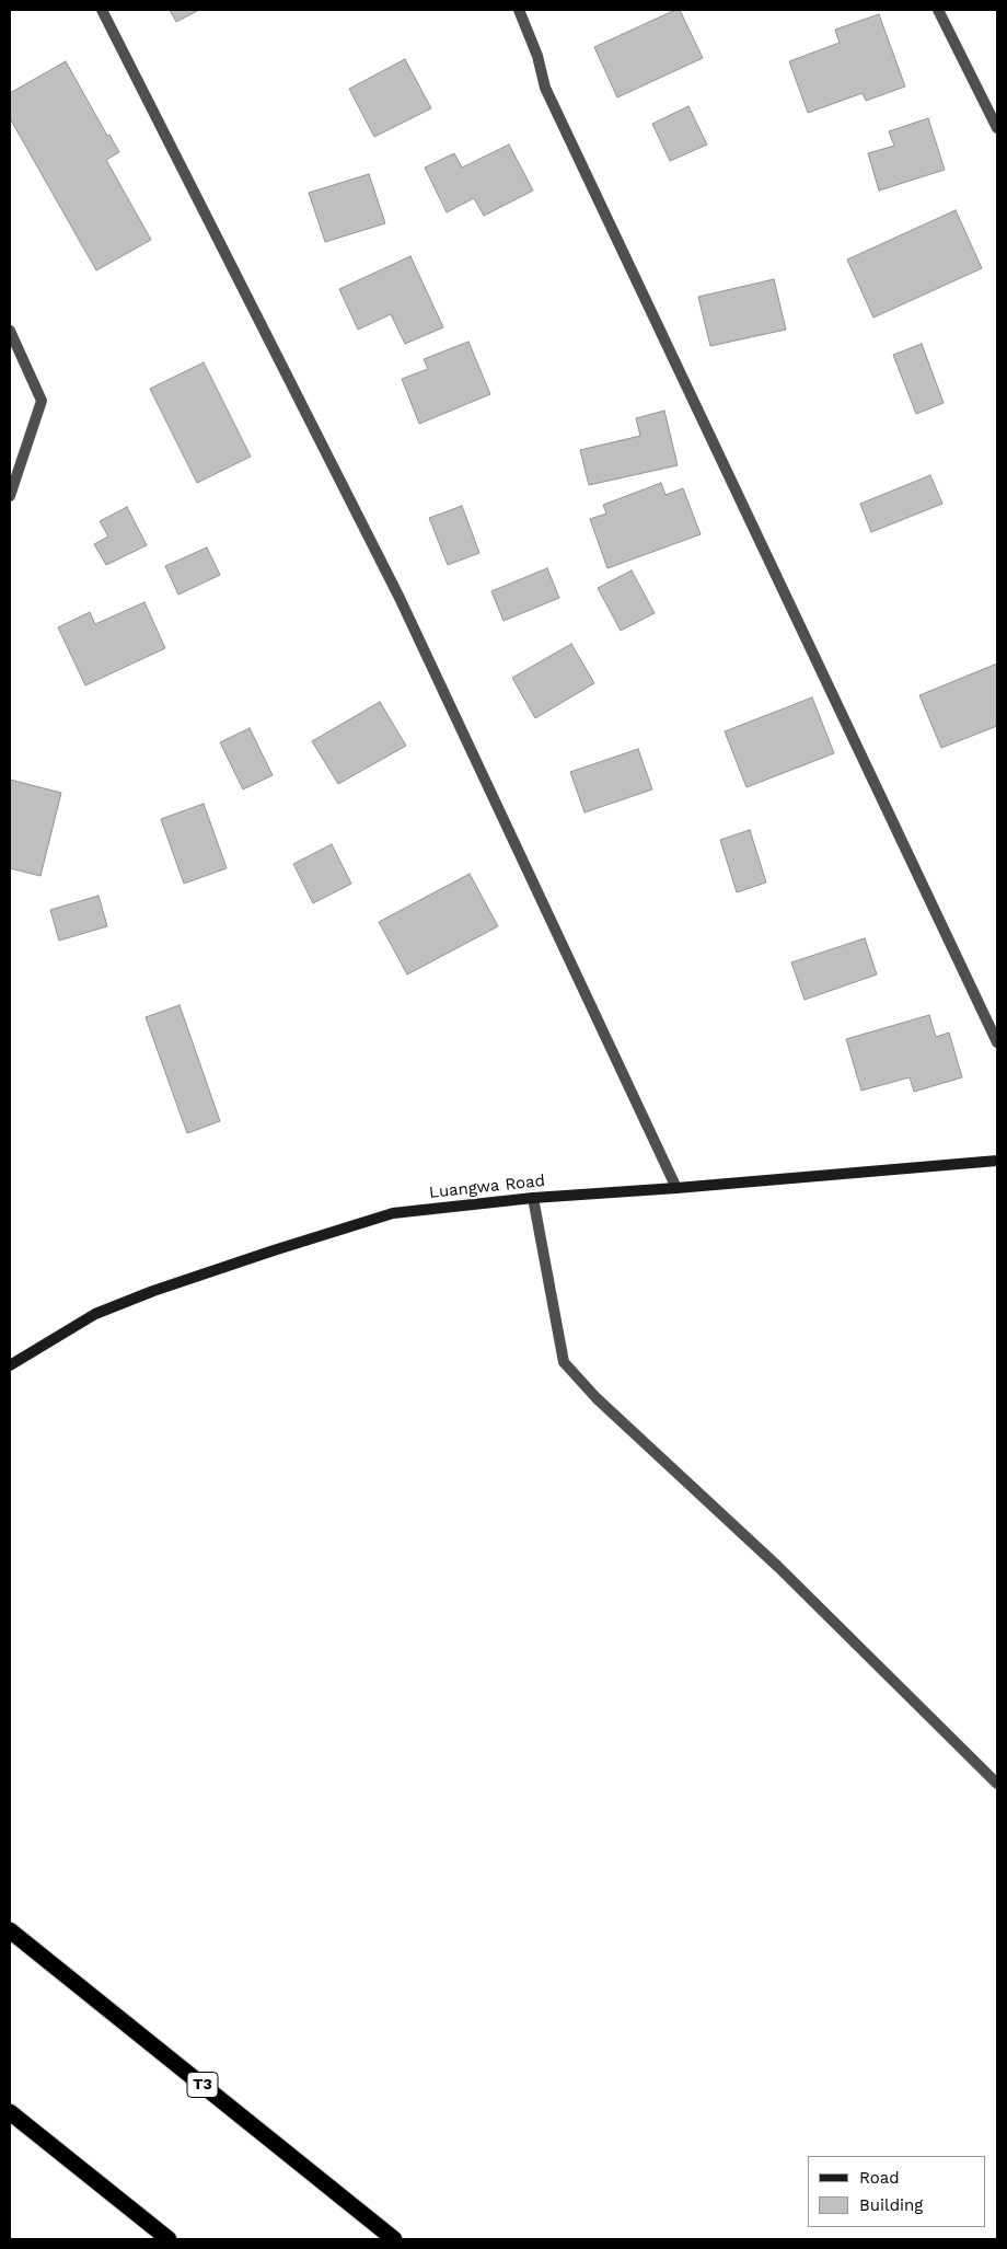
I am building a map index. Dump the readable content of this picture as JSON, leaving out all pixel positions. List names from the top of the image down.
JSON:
{
  "streets": {
    "highway": ["T3"],
    "street": ["Luangwa Road"]
  },
  "legend": ["Road", "Building"]
}
